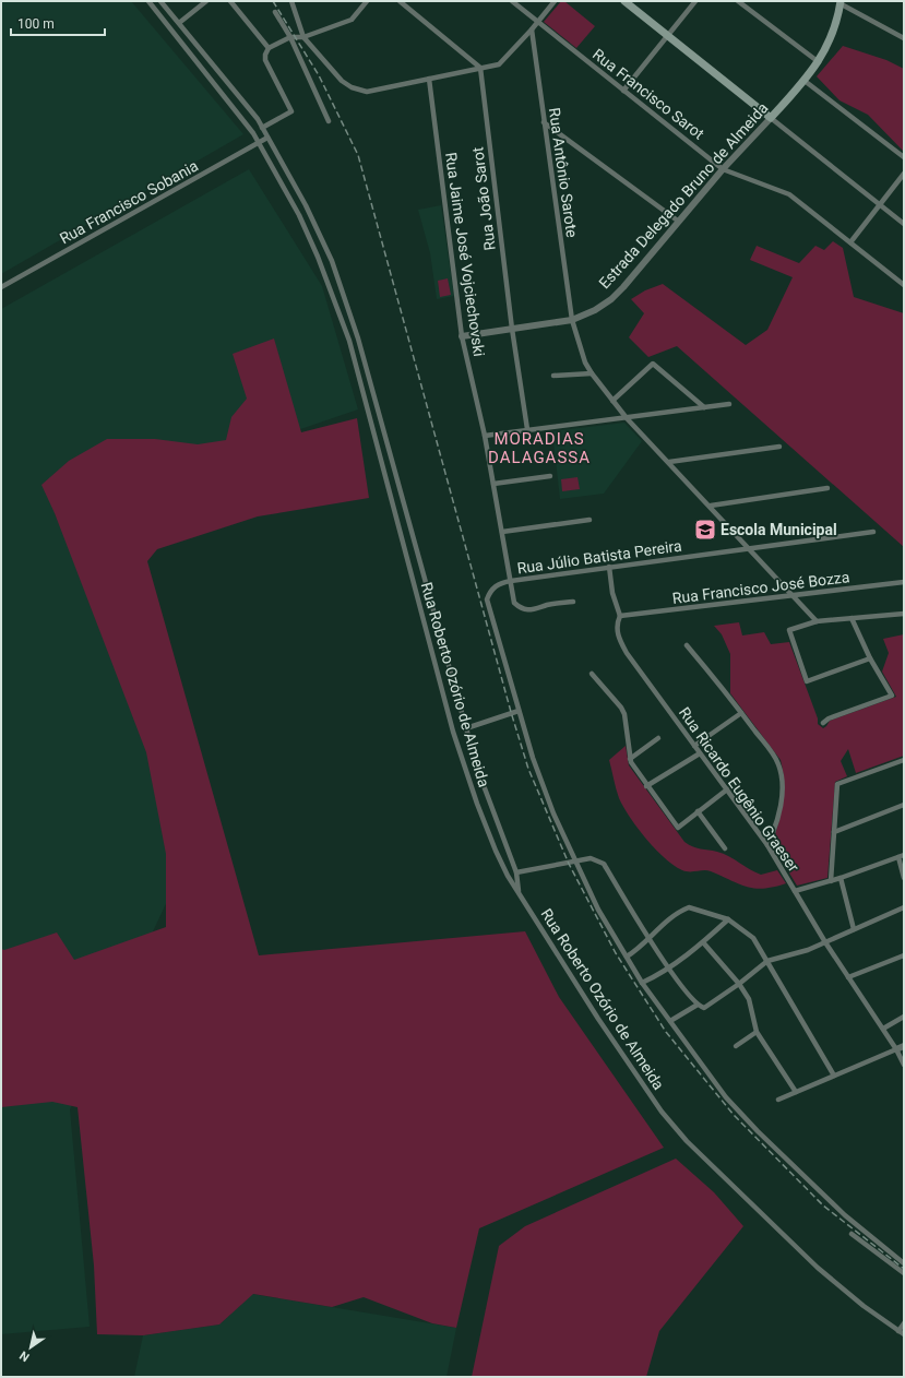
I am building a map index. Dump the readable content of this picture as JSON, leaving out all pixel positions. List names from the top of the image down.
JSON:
{
  "streets": {
    "main road": ["Estrada Delegado Bruno de Almeida"],
    "street": [
      "Rua Francisco Sarot",
      "Rua Antônio Sarote",
      "Rua João Sarot",
      "Rua Francisco Sobania",
      "Rua Jaime José Vojciechovski",
      "Rua Júlio Batista Pereira",
      "Rua Francisco José Bozza",
      "Rua Roberto Ozório de Almeida",
      "Rua Ricardo Eugênio Graeser"
    ]
  },
  "crossings": [
    ["Rua Francisco Sarot", "Estrada Delegado Bruno de Almeida"],
    ["Rua Antônio Sarote", "Estrada Delegado Bruno de Almeida"],
    ["Rua Antônio Sarote", "Rua Júlio Batista Pereira"],
    ["Rua Antônio Sarote", "Rua Francisco José Bozza"],
    ["Estrada Delegado Bruno de Almeida", "Rua João Sarot"],
    ["Estrada Delegado Bruno de Almeida", "Rua Jaime José Vojciechovski"],
    ["Rua Francisco Sobania", "Rua Roberto Ozório de Almeida"],
    ["Rua Jaime José Vojciechovski", "Rua Júlio Batista Pereira"],
    ["Rua Francisco José Bozza", "Rua Ricardo Eugênio Graeser"]
  ],
  "districts": ["MORADIAS DALAGASSA"],
  "places": {
    "school or university": ["Escola Municipal"]
  },
  "scale_bar": "100 m",
  "north": "bottom left"
}
